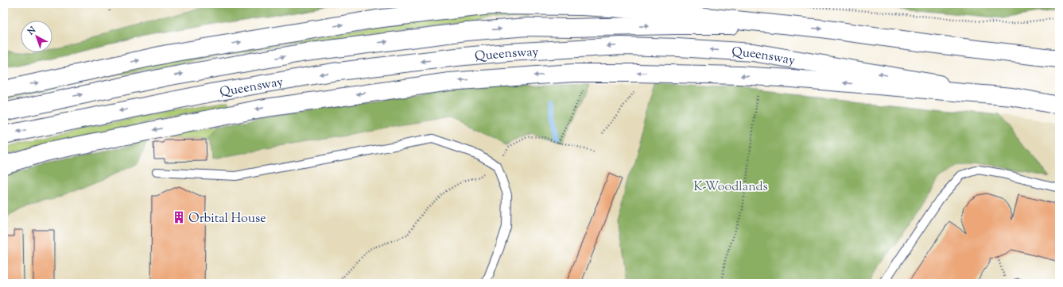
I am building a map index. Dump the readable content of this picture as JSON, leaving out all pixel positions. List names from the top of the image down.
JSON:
{
  "streets": {
    "main road": ["Queensway"]
  },
  "parks": ["K-Woodlands"],
  "places": {
    "building": ["Orbital House"]
  },
  "north": "top left"
}
